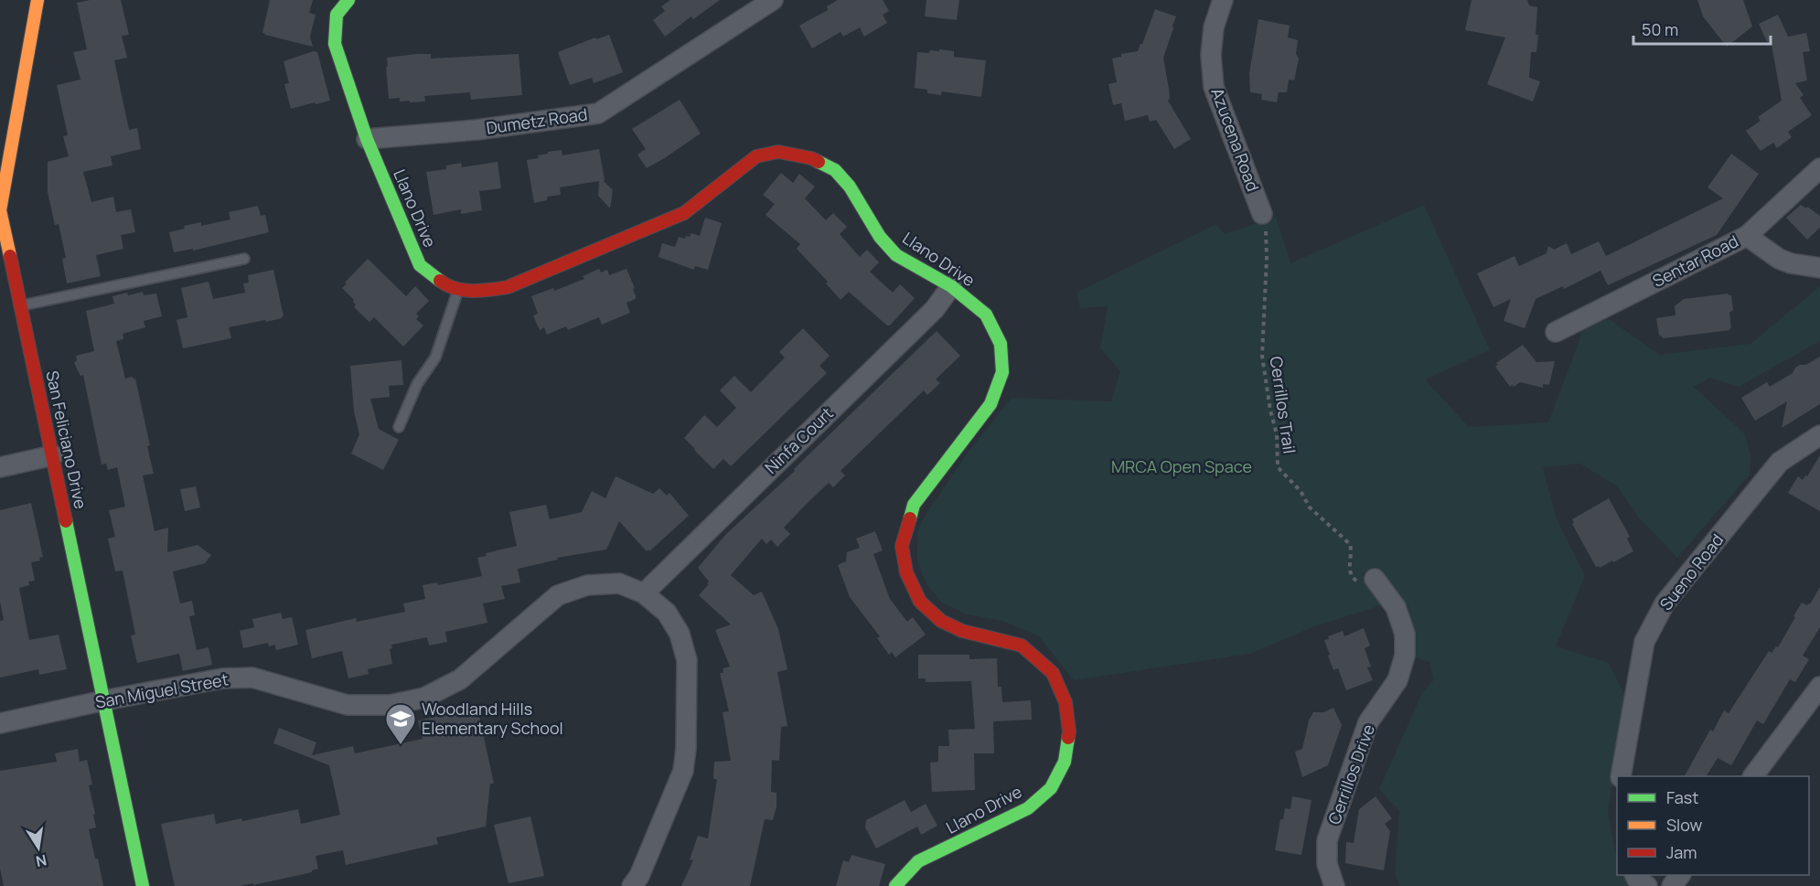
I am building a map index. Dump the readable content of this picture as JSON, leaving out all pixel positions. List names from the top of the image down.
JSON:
{
  "streets": {
    "street": [
      "Dumetz Road",
      "Azucena Road",
      "Llano Drive",
      "Sentar Road",
      "San Feliciano Drive",
      "Ninfa Court",
      "Sueno Road",
      "San Miguel Street",
      "Cerrillos Drive"
    ],
    "path": ["Cerrillos Trail"]
  },
  "crossings": [
    ["Dumetz Road", "Llano Drive"],
    ["Azucena Road", "Cerrillos Trail"],
    ["Llano Drive", "Ninfa Court"],
    ["Cerrillos Trail", "Cerrillos Drive"],
    ["San Feliciano Drive", "San Miguel Street"],
    ["Ninfa Court", "San Miguel Street"]
  ],
  "parks": ["MRCA Open Space"],
  "places": {
    "school or university": ["Woodland Hills Elementary School"]
  },
  "legend": ["Fast", "Slow", "Jam"],
  "scale_bar": "50 m",
  "north": "bottom"
}
